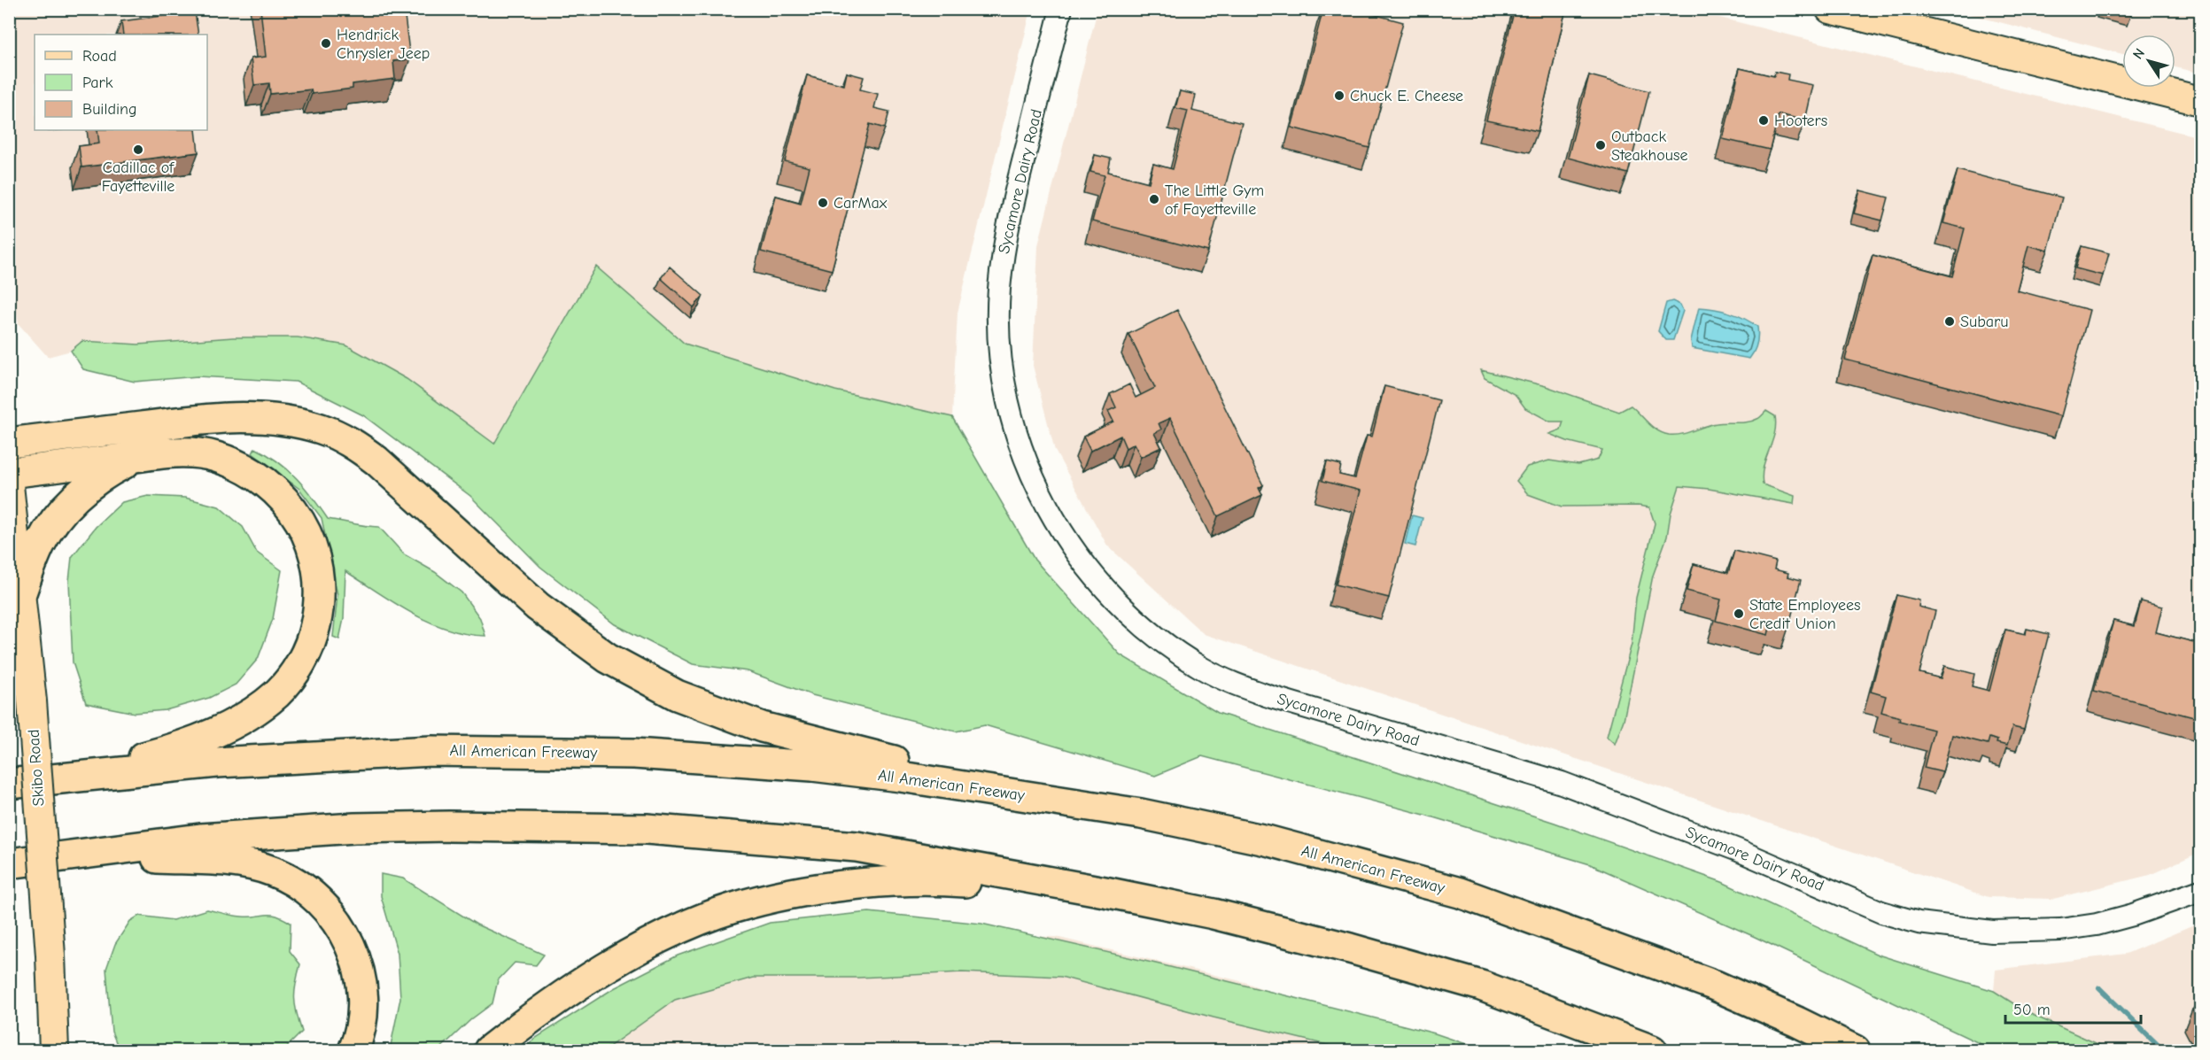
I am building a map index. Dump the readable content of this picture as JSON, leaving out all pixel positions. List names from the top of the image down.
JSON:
{
  "streets": {
    "highway": ["All American Freeway"],
    "main road": ["Skibo Road"],
    "street": ["Sycamore Dairy Road"]
  },
  "places": [
    "Hendrick Chrysler Jeep",
    "Chuck E. Cheese",
    "Hooters",
    "Outback Steakhouse",
    "Cadillac of Fayetteville",
    "The Little Gym of Fayetteville",
    "CarMax",
    "Subaru",
    "State Employees Credit Union"
  ],
  "legend": ["Road", "Park", "Building"],
  "scale_bar": "50 m",
  "north": "top left"
}
